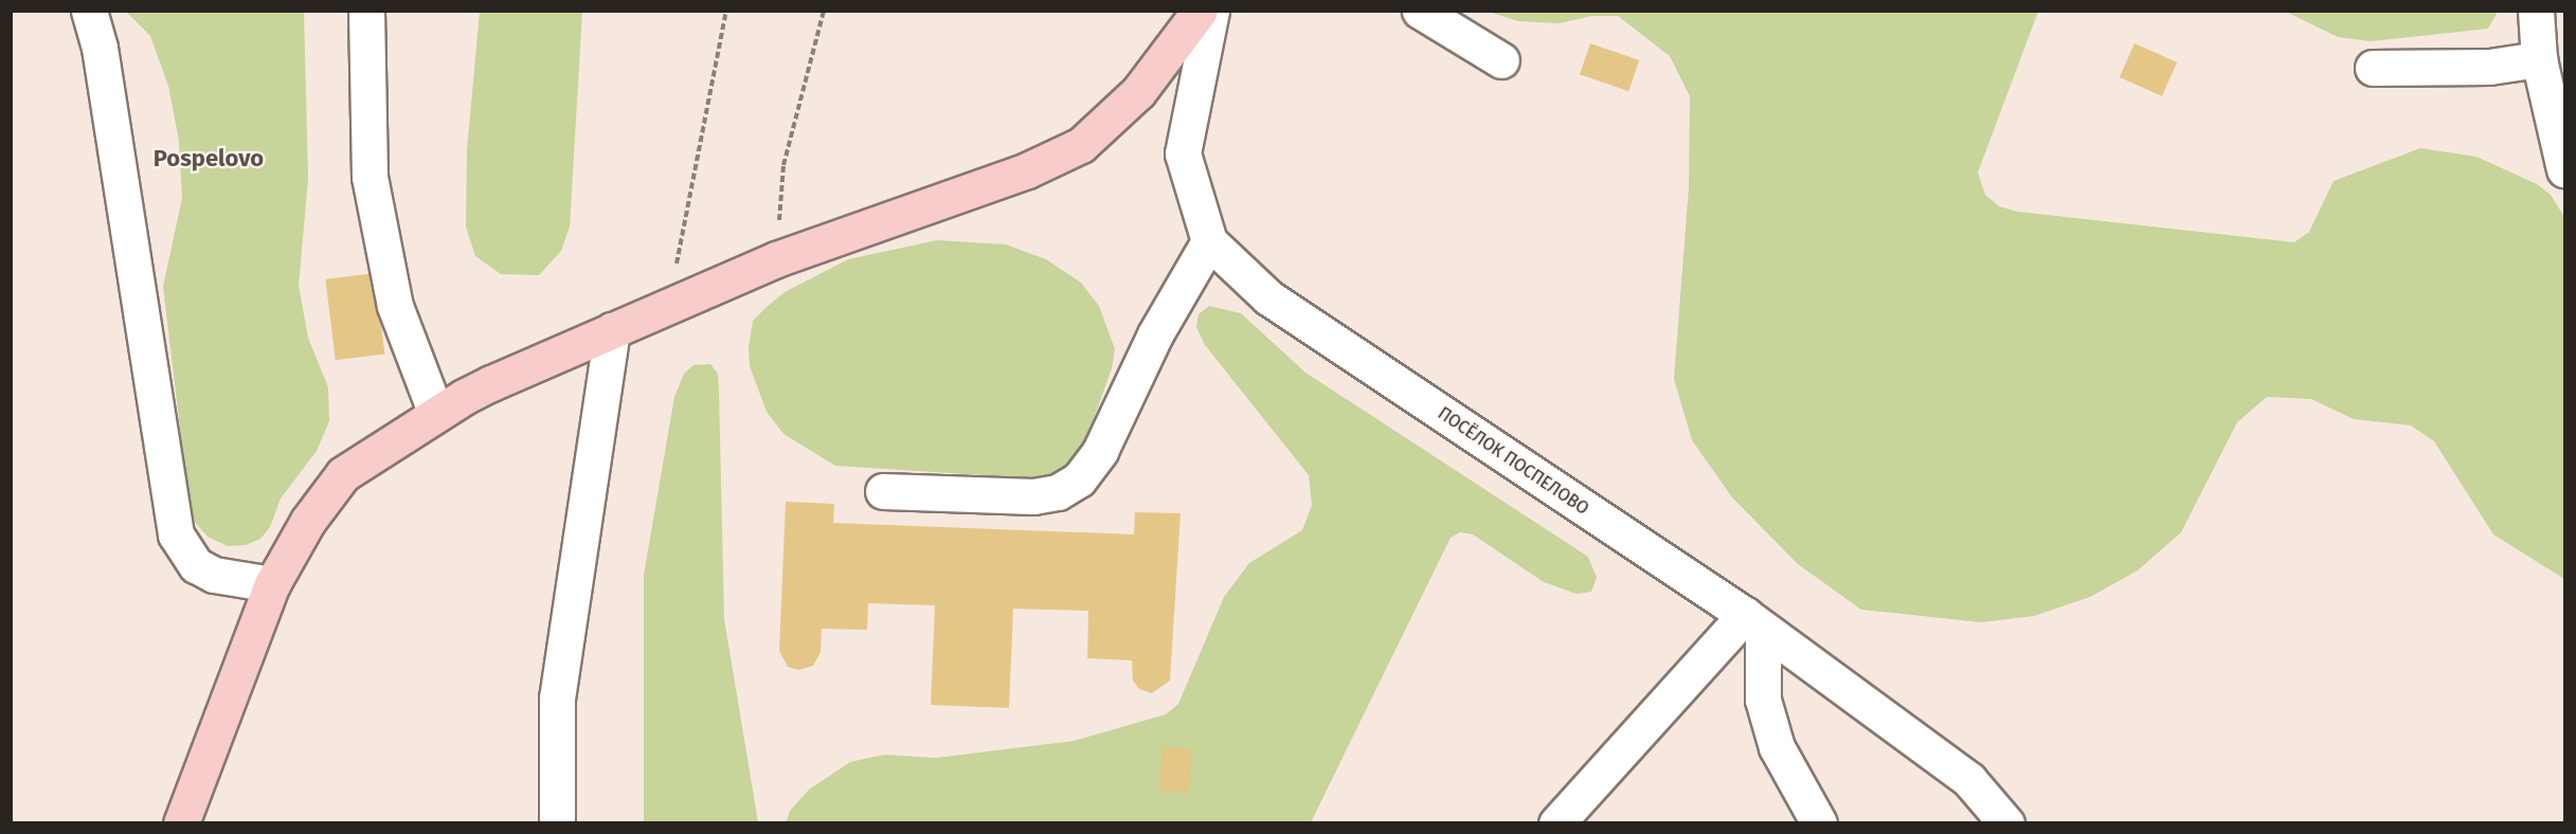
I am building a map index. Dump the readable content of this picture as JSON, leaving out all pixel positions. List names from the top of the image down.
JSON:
{
  "streets": {
    "lane": ["ПОСЁЛОК ПОСПЕЛОВО"]
  },
  "districts": ["Pospelovo"]
}
